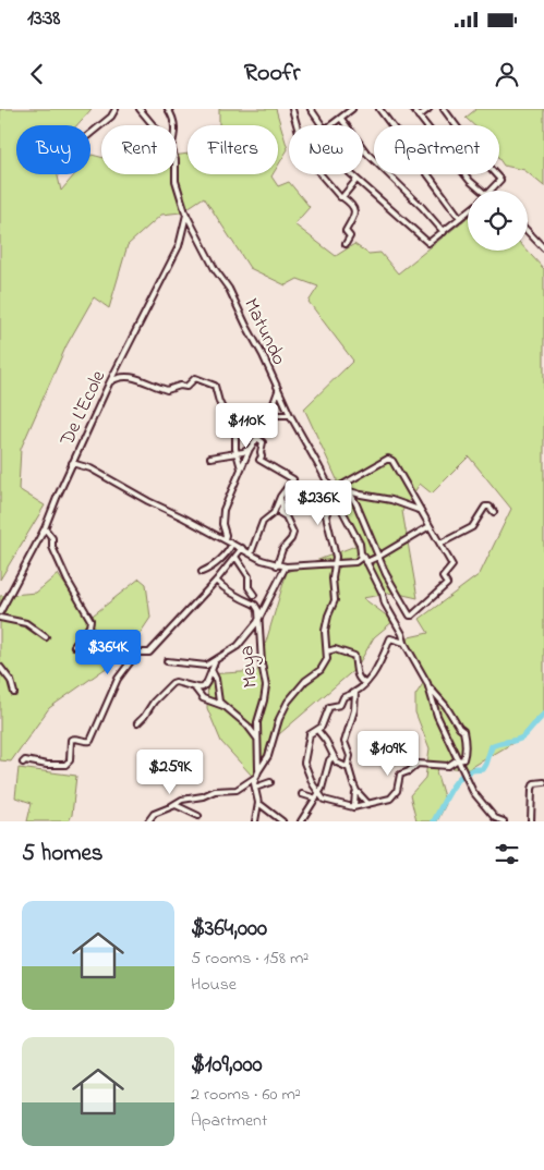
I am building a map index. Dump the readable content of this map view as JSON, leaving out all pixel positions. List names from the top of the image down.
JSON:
{
  "streets": {
    "street": ["Matundo", "De L'Ecole", "Meya"]
  },
  "crossings": [
    ["Matundo", "De L'Ecole"]
  ],
  "page": {
    "status": "13:38",
    "header": "Roofr",
    "chip": [
      "Buy",
      "Rent",
      "Filters",
      "New",
      "Apartment"
    ],
    "price": [
      "$110K",
      "$236K",
      "$364K",
      "$109K",
      "$259K"
    ],
    "heading": "5 homes",
    "list": [
      {
        "name": "$364,000",
        "note": "5 rooms · 158 m² · House"
      },
      {
        "name": "$109,000",
        "note": "2 rooms · 60 m² · Apartment"
      }
    ]
  }
}
